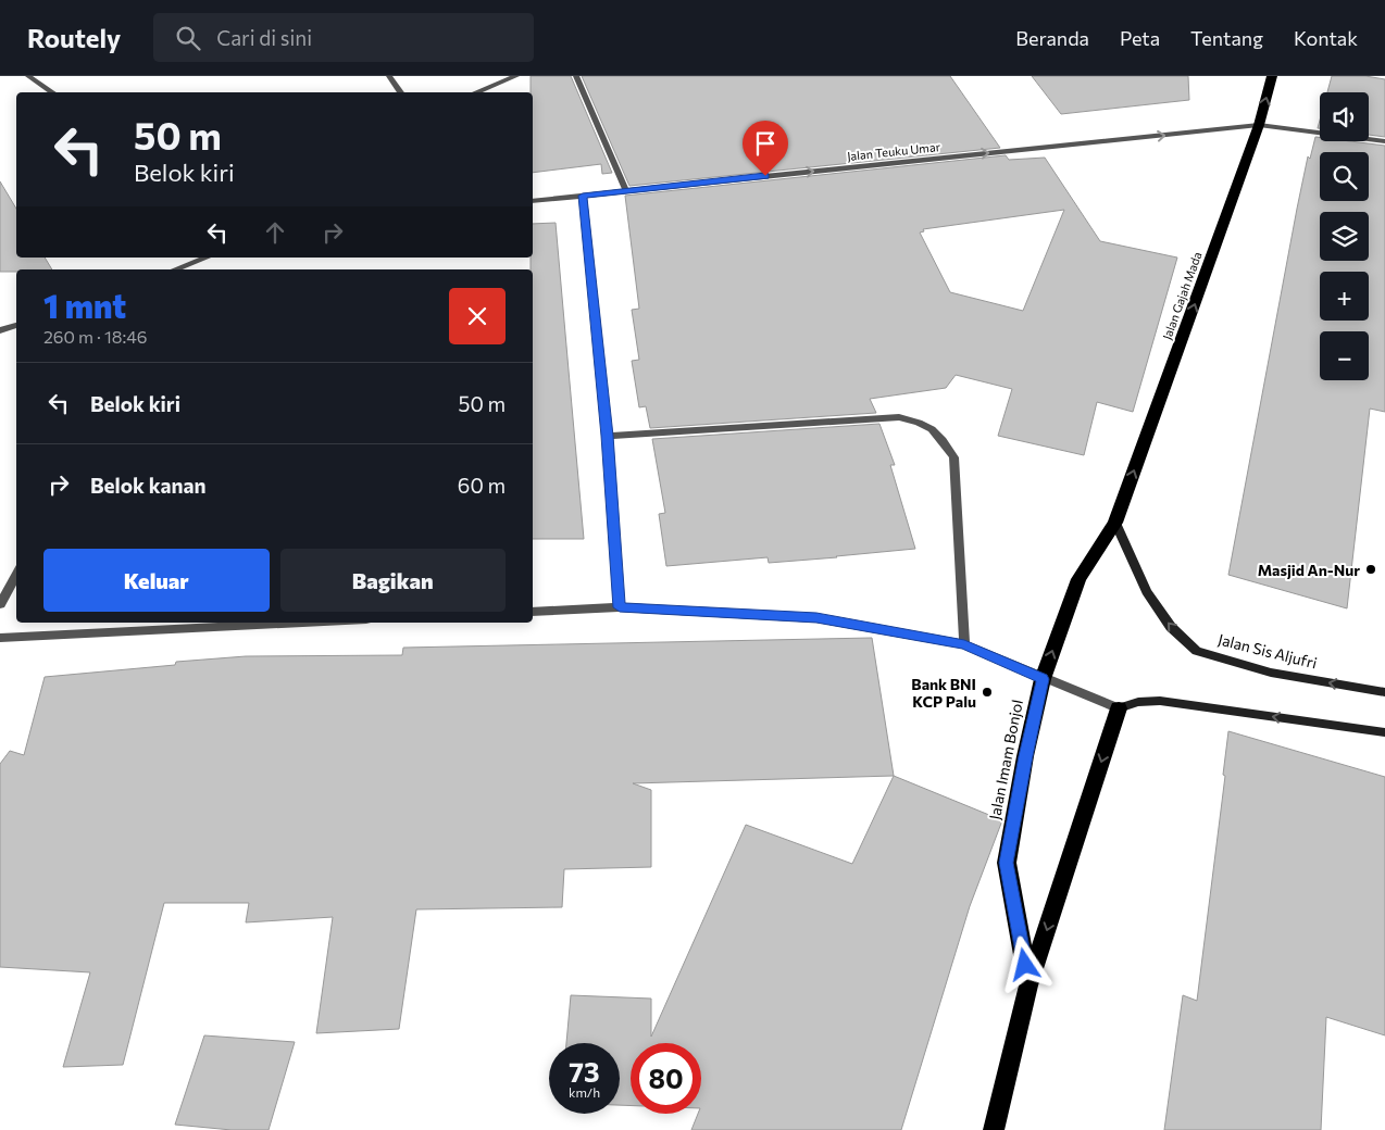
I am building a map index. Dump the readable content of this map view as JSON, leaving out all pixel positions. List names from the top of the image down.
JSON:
{
  "streets": {
    "highway": ["Jalan Gajah Mada", "Jalan Imam Bonjol"],
    "main road": ["Jalan Sis Aljufri"],
    "street": ["Jalan Teuku Umar"]
  },
  "crossings": [
    ["Jalan Teuku Umar", "Jalan Gajah Mada"],
    ["Jalan Gajah Mada", "Jalan Sis Aljufri"],
    ["Jalan Gajah Mada", "Jalan Imam Bonjol"],
    ["Jalan Sis Aljufri", "Jalan Imam Bonjol"]
  ],
  "one_way": ["Jalan Teuku Umar", "Jalan Gajah Mada", "Jalan Sis Aljufri"],
  "places": ["Masjid An-Nur", "Bank BNI KCP Palu"],
  "page": {
    "header": "Routely",
    "search": "Cari di sini",
    "nav": [
      "Beranda",
      "Peta",
      "Tentang",
      "Kontak"
    ],
    "map_buttons": ["+", "−"],
    "turn": ["50 m", "Belok kiri"],
    "heading": ["1 mnt", "260 m · 18:46"],
    "list": [
      {
        "name": "Belok kiri",
        "value": "50 m"
      },
      {
        "name": "Belok kanan",
        "value": "60 m"
      }
    ],
    "buttons": ["Keluar", "Bagikan"],
    "speed": "73 km/h",
    "limit": "80"
  }
}
